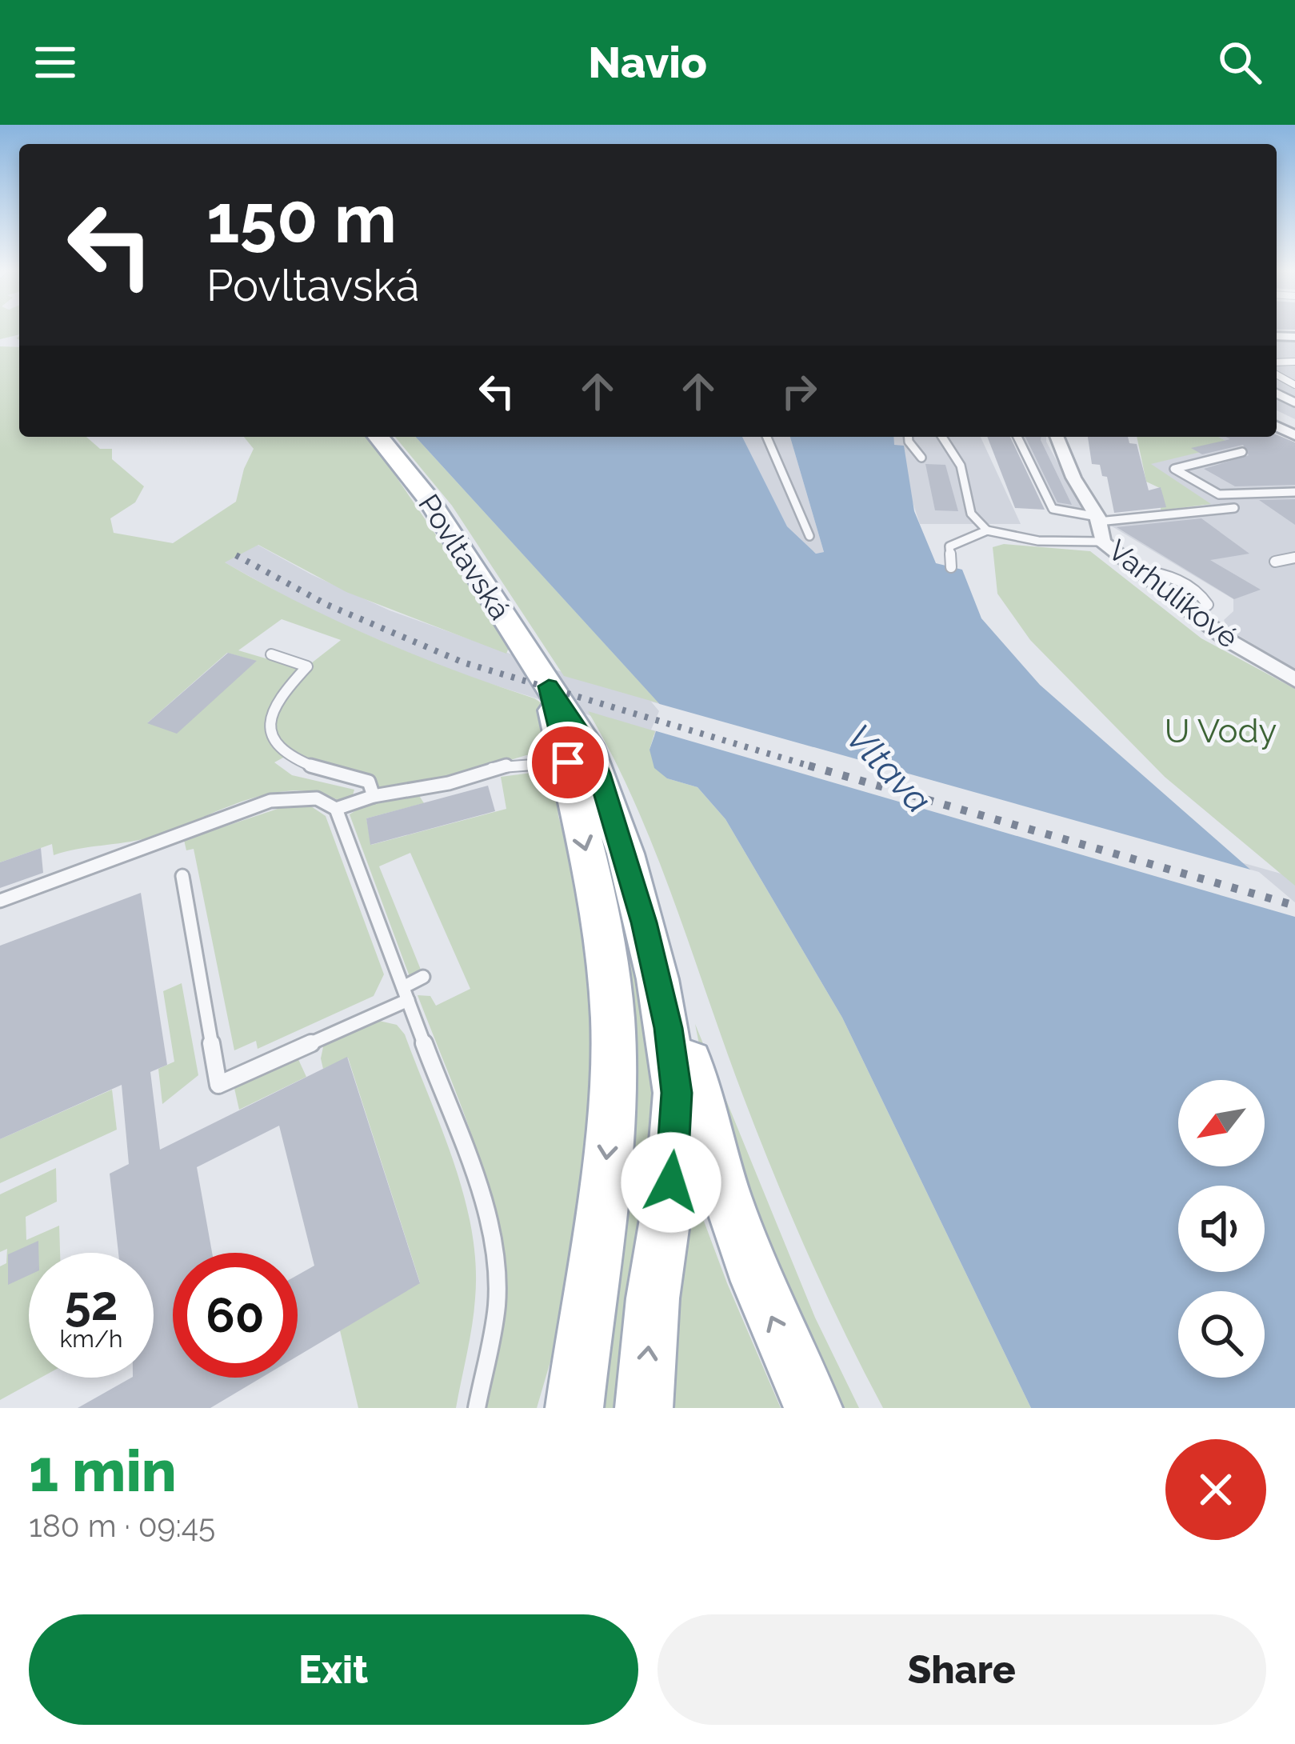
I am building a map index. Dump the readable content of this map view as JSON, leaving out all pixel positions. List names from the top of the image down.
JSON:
{
  "streets": {
    "main road": ["Povltavská"],
    "street": ["Varhulíkové"]
  },
  "water": ["Vltava"],
  "parks": ["U Vody"],
  "north": "bottom left",
  "page": {
    "header": "Navio",
    "turn": ["150 m", "Povltavská"],
    "speed": "52 km/h",
    "limit": "60",
    "heading": ["1 min", "180 m · 09:45"],
    "buttons": ["Exit", "Share"]
  }
}
